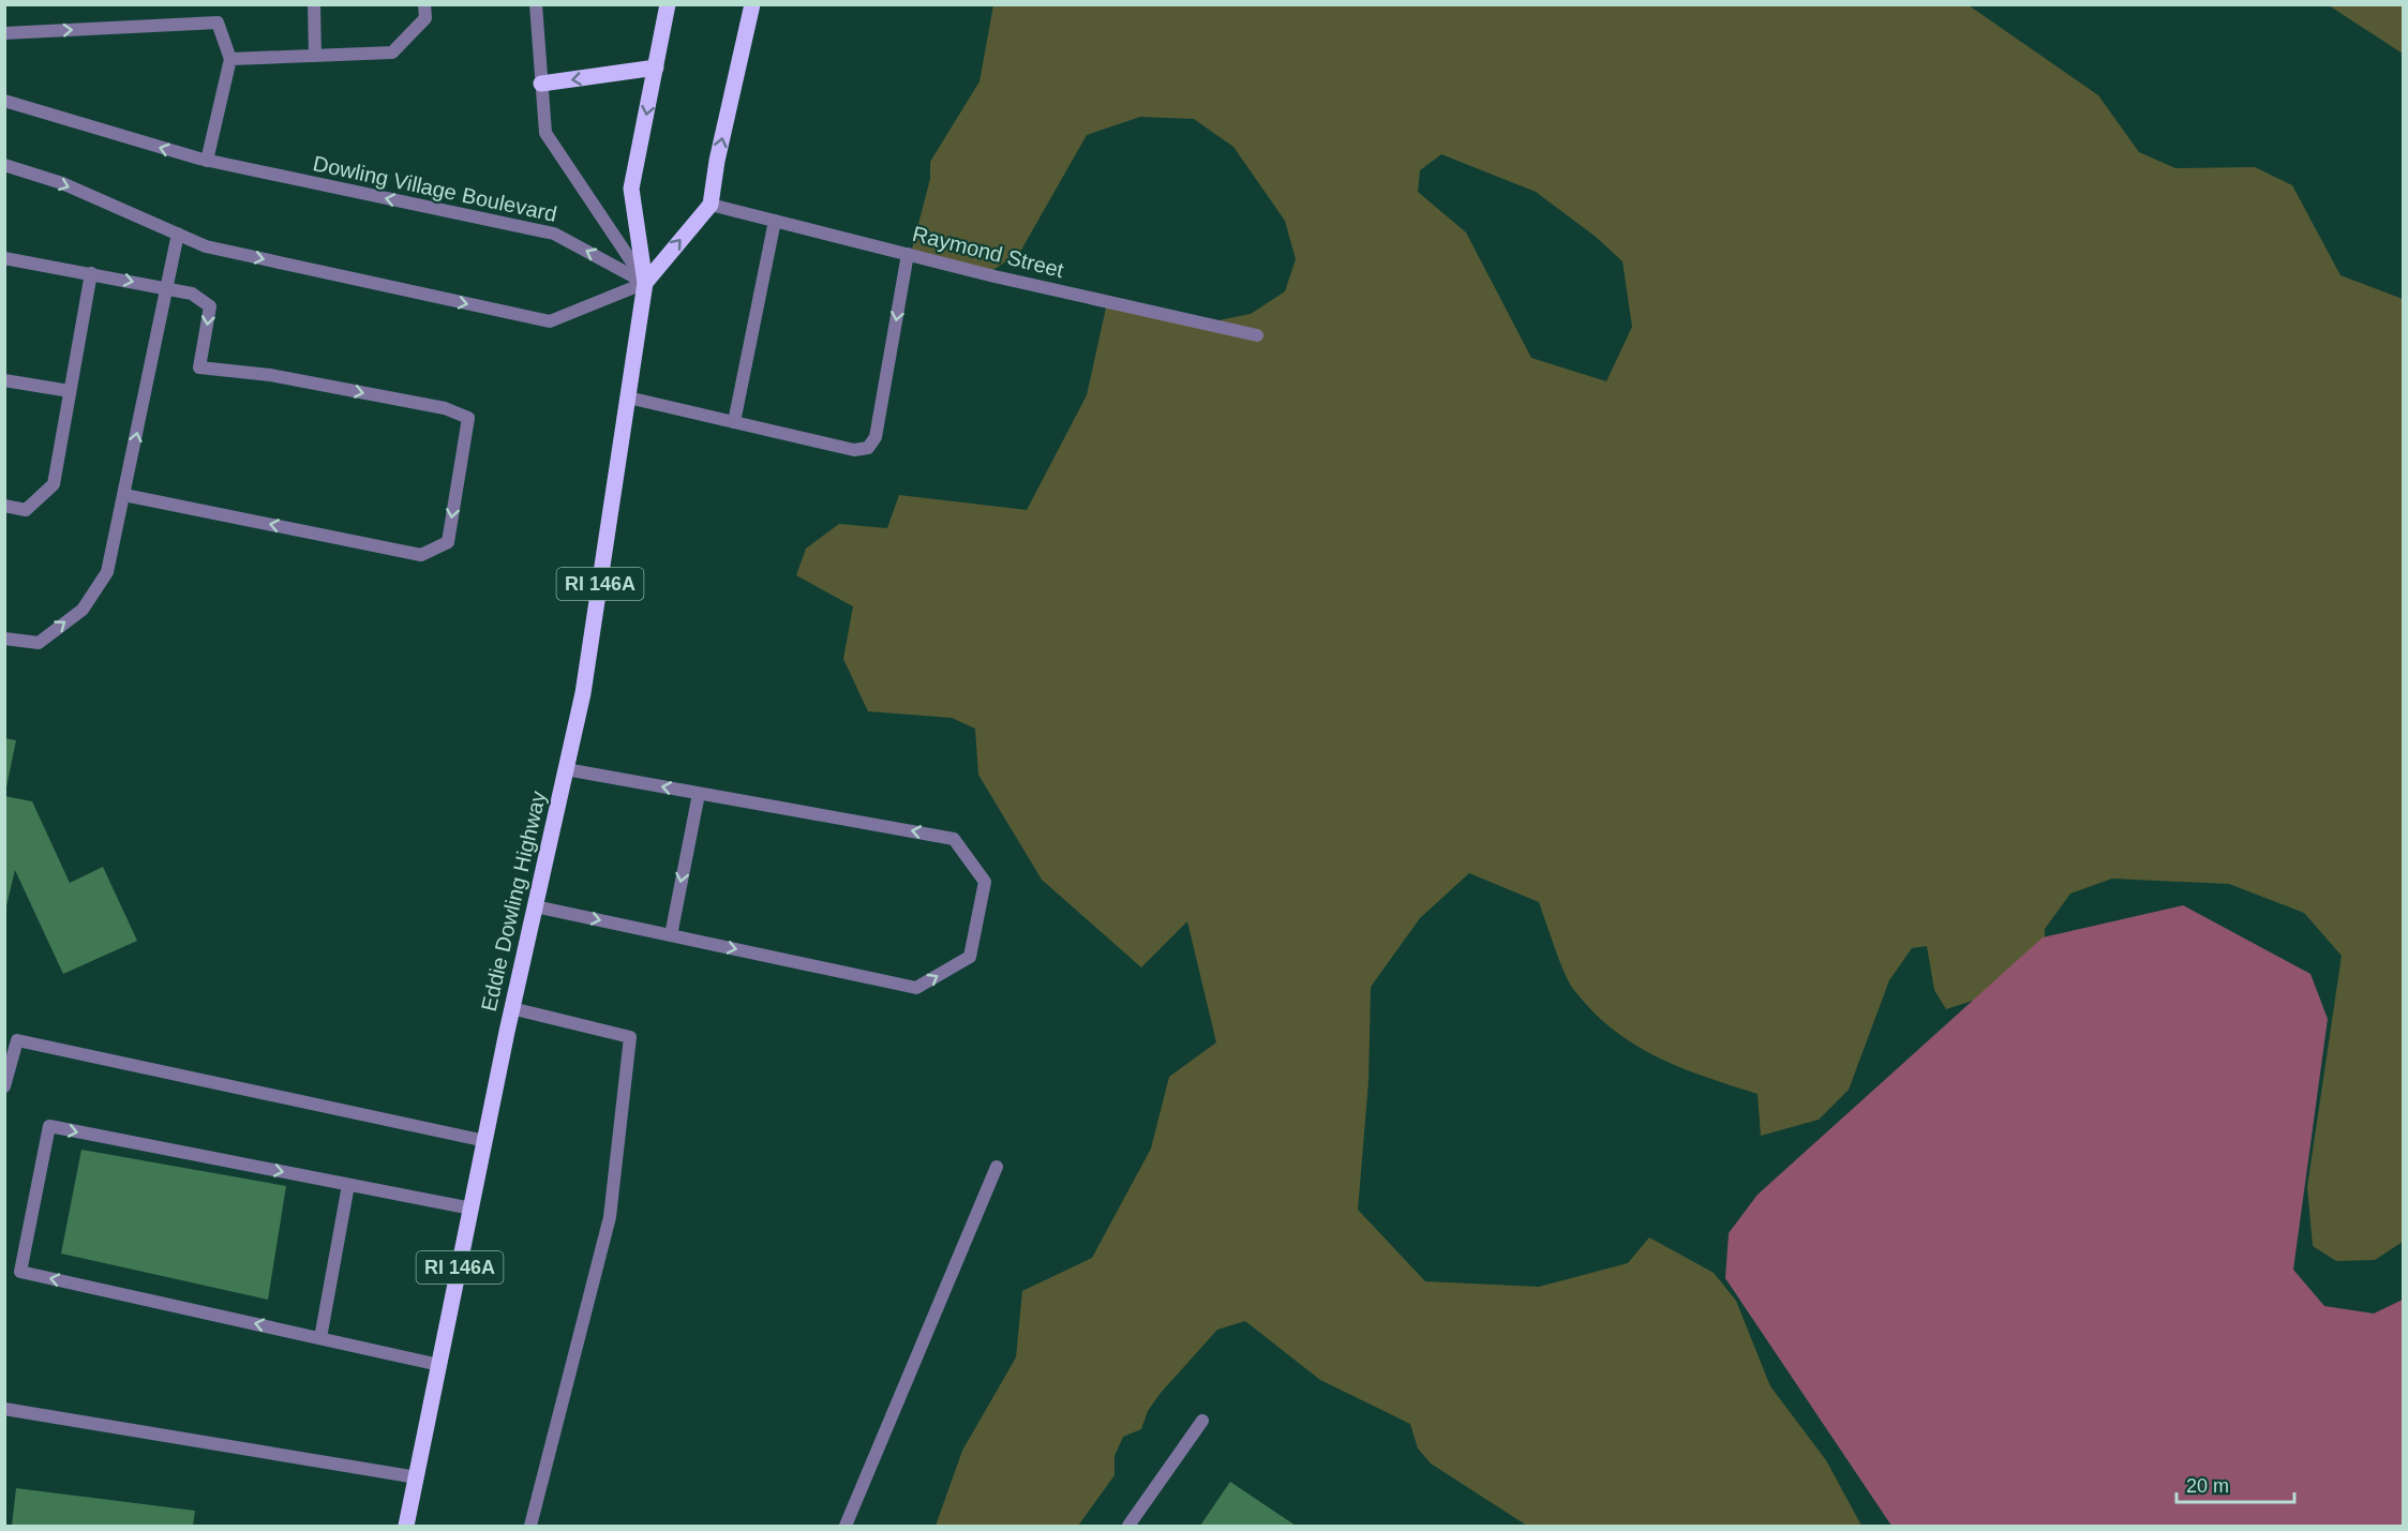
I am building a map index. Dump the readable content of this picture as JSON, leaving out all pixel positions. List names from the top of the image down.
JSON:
{
  "streets": {
    "main road": ["RI 146A", "Eddie Dowling Highway"],
    "street": ["Dowling Village Boulevard", "Raymond Street"]
  },
  "crossings": [
    ["Dowling Village Boulevard", "Eddie Dowling Highway"]
  ],
  "scale_bar": "20 m"
}
